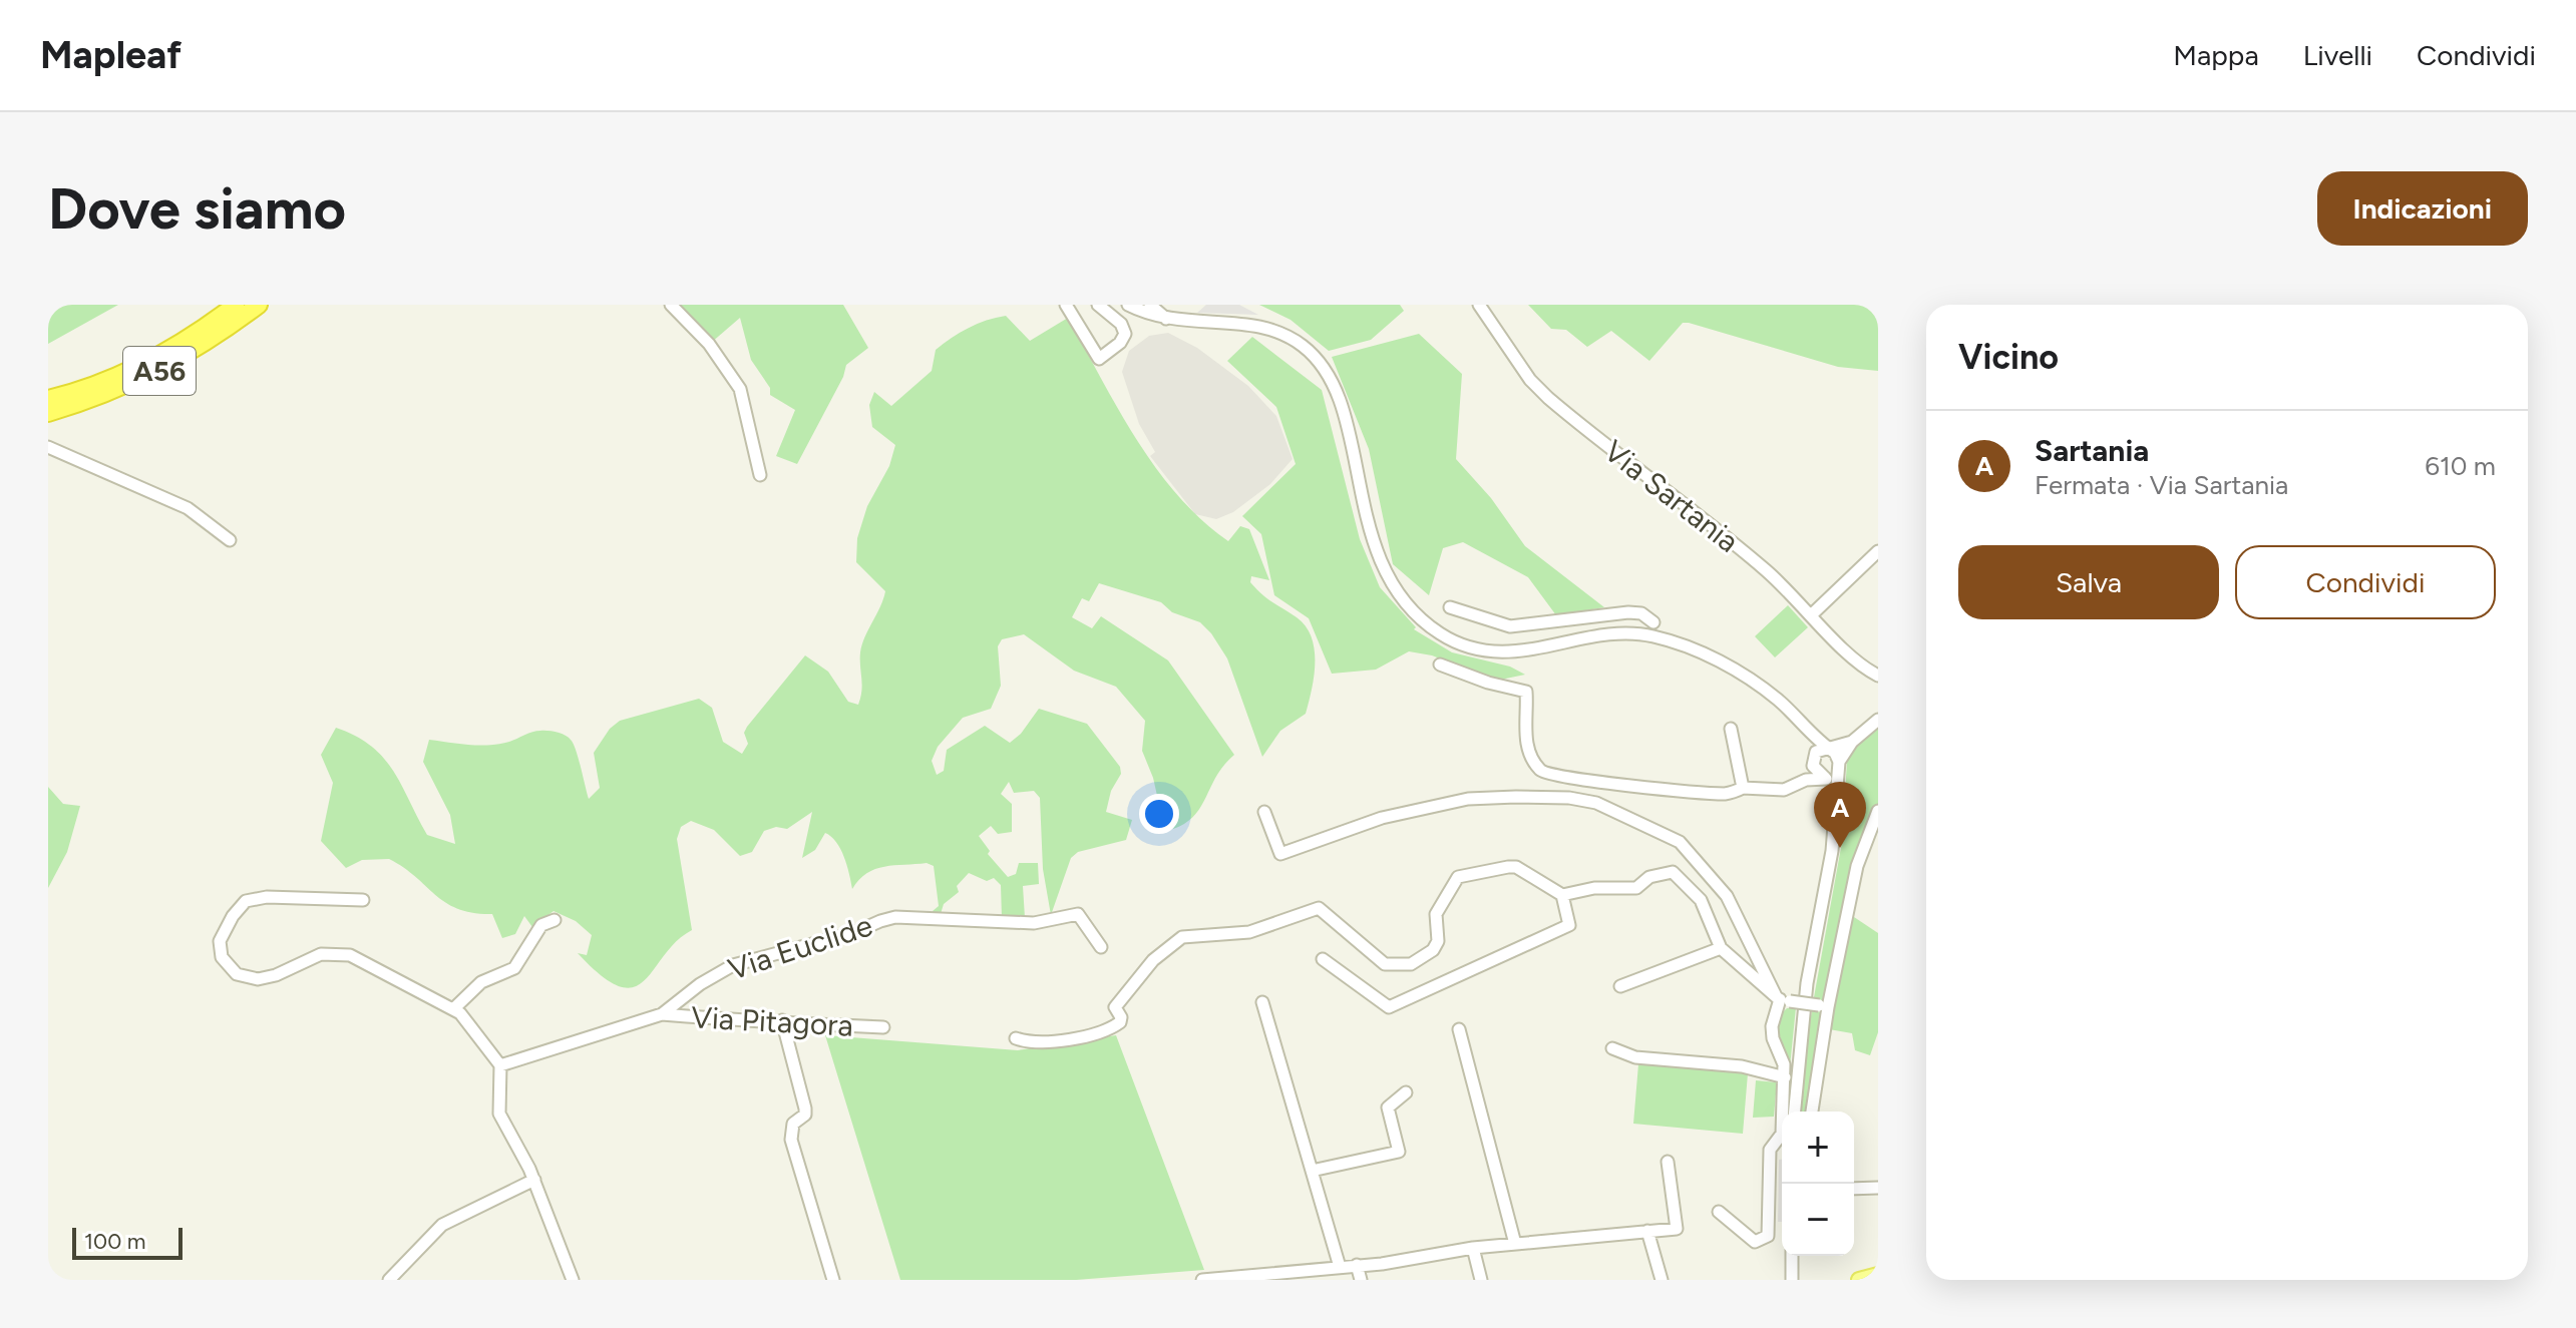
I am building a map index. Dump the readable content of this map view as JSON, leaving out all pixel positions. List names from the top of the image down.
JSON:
{
  "streets": {
    "highway": ["A56"],
    "street": ["Via Sartania", "Via Euclide", "Via Pitagora"]
  },
  "crossings": [
    ["Via Euclide", "Via Pitagora"]
  ],
  "scale_bar": "100 m",
  "page": {
    "header": "Mapleaf",
    "nav": ["Mappa", "Livelli", "Condividi"],
    "buttons": [
      "Indicazioni",
      ["Salva", "Condividi"]
    ],
    "title": "Dove siamo",
    "heading": "Vicino",
    "list": [
      {
        "mark": "A",
        "name": "Sartania",
        "note": "Fermata · Via Sartania",
        "value": "610 m"
      }
    ],
    "pins": "A",
    "map_buttons": ["+", "−"],
    "scale": "100 m"
  }
}
